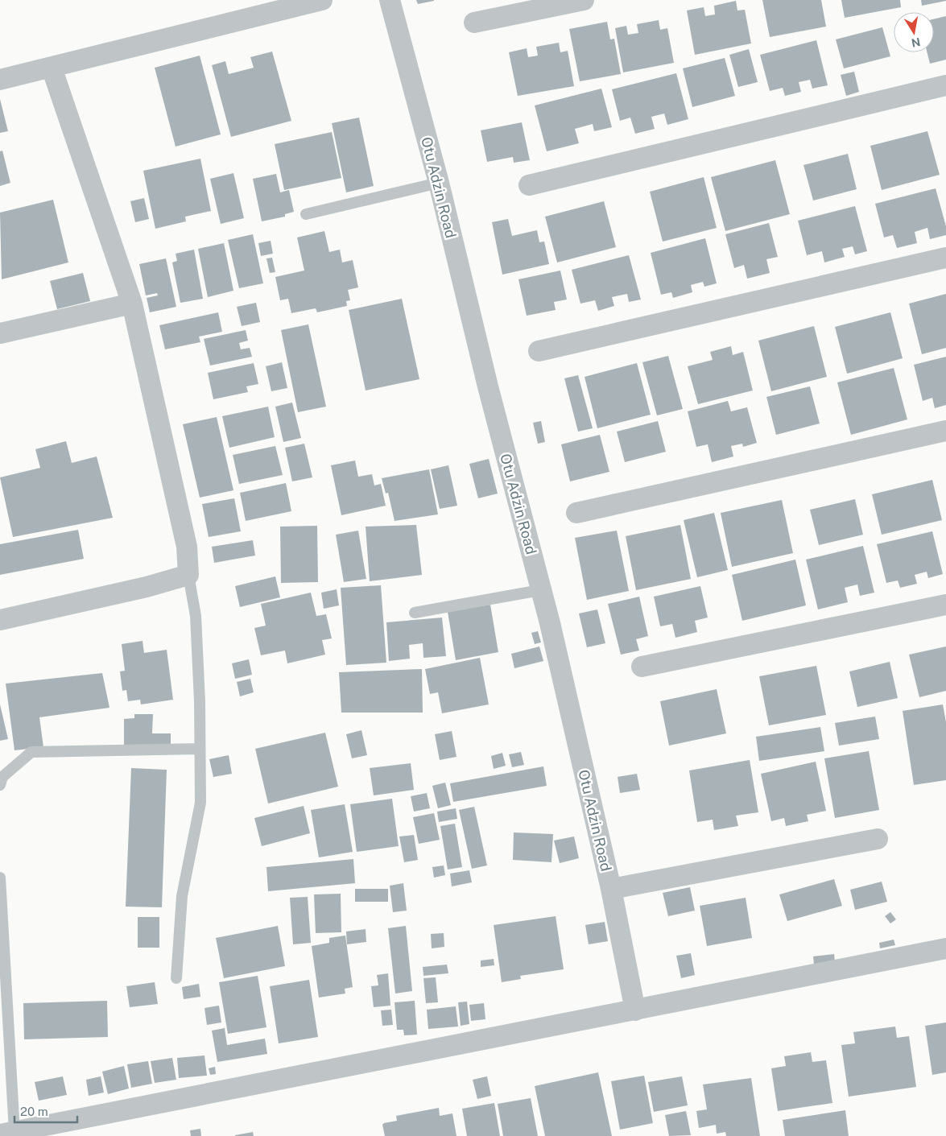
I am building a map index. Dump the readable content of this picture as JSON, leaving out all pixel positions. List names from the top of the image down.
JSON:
{
  "streets": {
    "street": ["Otu Adzin Road"]
  },
  "scale_bar": "20 m",
  "north": "bottom"
}
